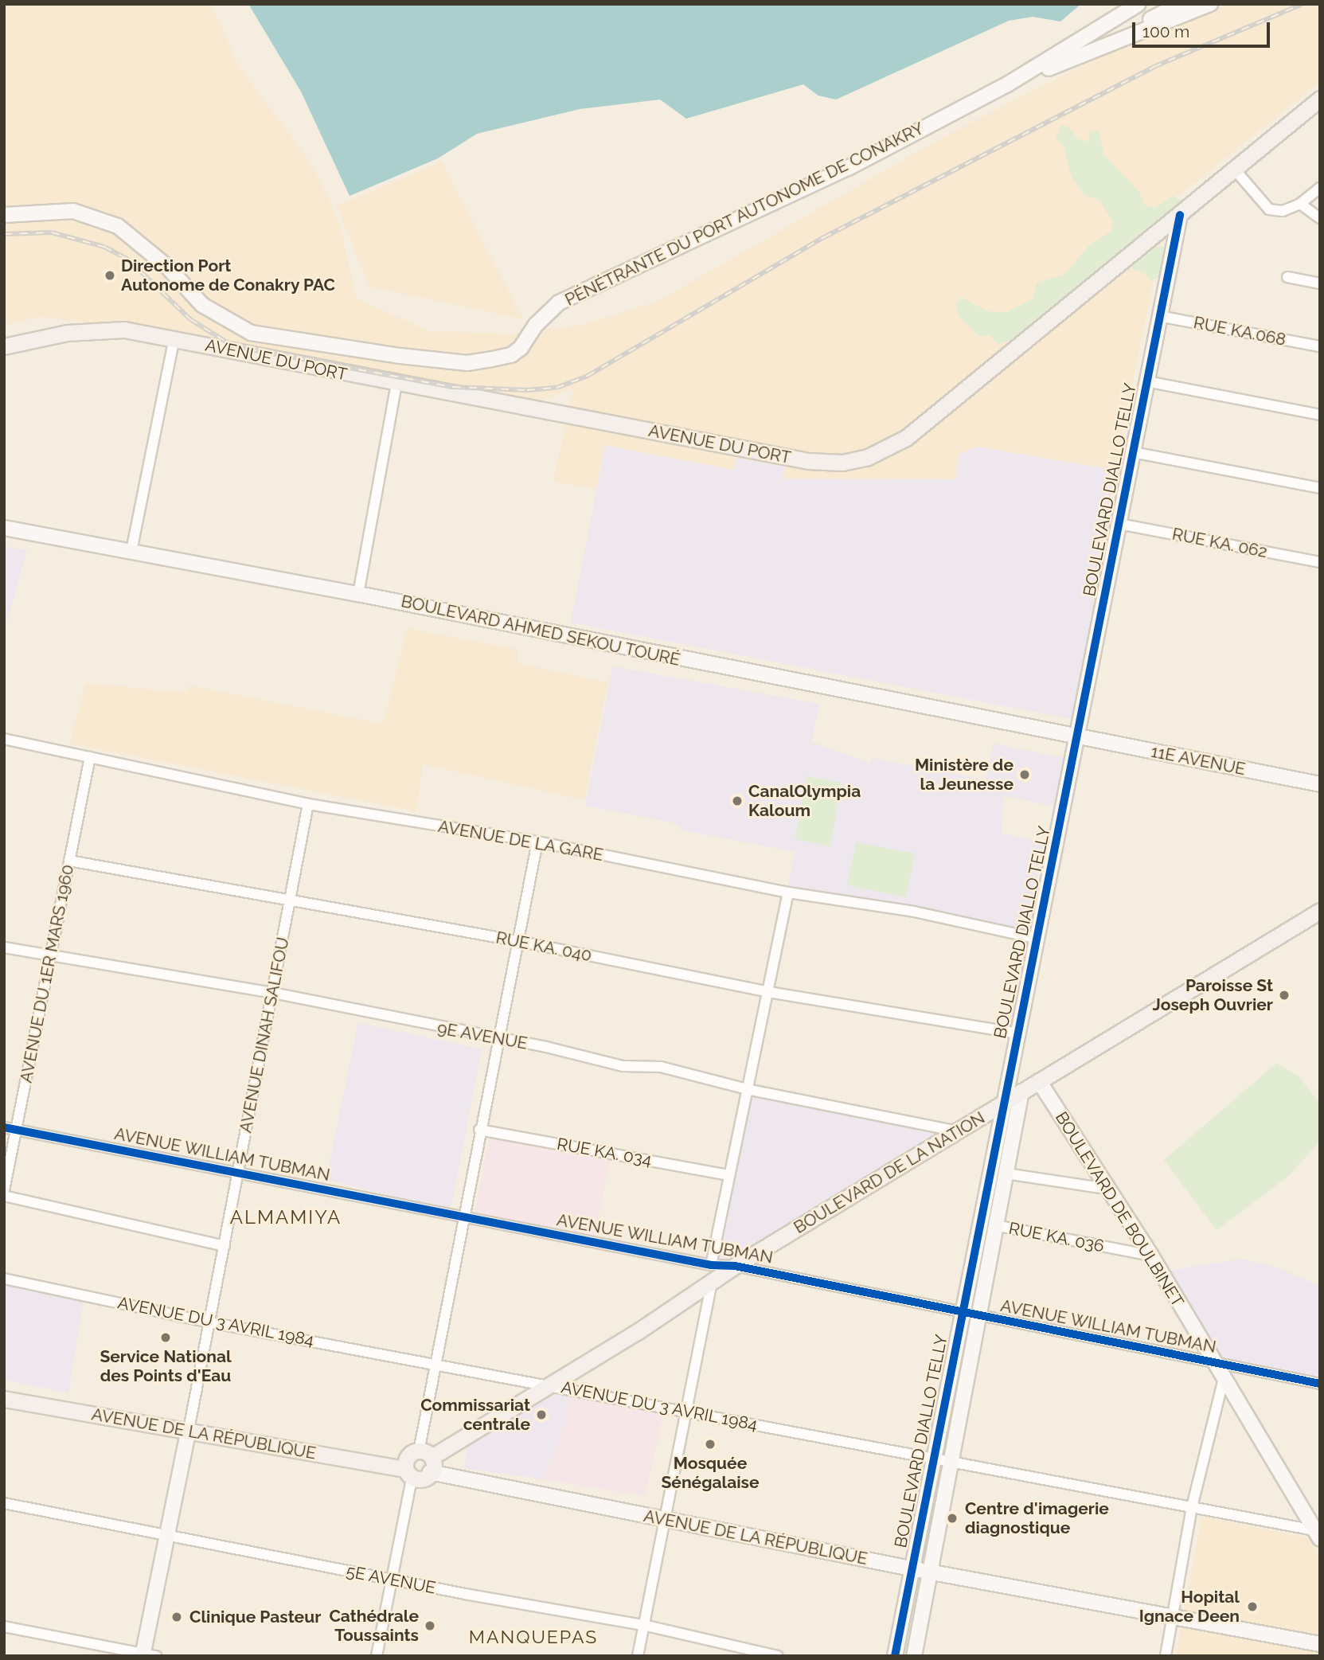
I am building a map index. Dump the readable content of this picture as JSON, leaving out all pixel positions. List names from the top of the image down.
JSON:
{
  "streets": {
    "main road": ["AVENUE DU PORT", "BOULEVARD DE LA NATION", "AVENUE DE LA RÉPUBLIQUE"],
    "street": [
      "PÉNÉTRANTE DU PORT AUTONOME DE CONAKRY",
      "RUE KA.068",
      "BOULEVARD DIALLO TELLY",
      "RUE KA. 062",
      "BOULEVARD AHMED SEKOU TOURÉ",
      "11E AVENUE",
      "AVENUE DE LA GARE",
      "RUE KA. 040",
      "AVENUE DU 1ER MARS 1960",
      "AVENUE DINAH SALIFOU",
      "9E AVENUE",
      "RUE KA. 034",
      "AVENUE WILLIAM TUBMAN",
      "BOULEVARD DE BOULBINET",
      "RUE KA. 036",
      "AVENUE DU 3 AVRIL 1984",
      "5E AVENUE"
    ]
  },
  "crossings": [
    ["RUE KA.068", "BOULEVARD DIALLO TELLY"],
    ["AVENUE DU PORT", "BOULEVARD DIALLO TELLY"],
    ["BOULEVARD DIALLO TELLY", "RUE KA. 062"],
    ["BOULEVARD DIALLO TELLY", "BOULEVARD AHMED SEKOU TOURÉ"],
    ["BOULEVARD DIALLO TELLY", "11E AVENUE"],
    ["BOULEVARD DIALLO TELLY", "AVENUE DE LA GARE"],
    ["BOULEVARD DIALLO TELLY", "RUE KA. 040"],
    ["BOULEVARD DIALLO TELLY", "AVENUE WILLIAM TUBMAN"],
    ["BOULEVARD DIALLO TELLY", "BOULEVARD DE LA NATION"],
    ["BOULEVARD DIALLO TELLY", "RUE KA. 036"],
    ["BOULEVARD DIALLO TELLY", "AVENUE DU 3 AVRIL 1984"],
    ["BOULEVARD DIALLO TELLY", "AVENUE DE LA RÉPUBLIQUE"],
    ["BOULEVARD AHMED SEKOU TOURÉ", "11E AVENUE"],
    ["AVENUE DE LA GARE", "AVENUE DU 1ER MARS 1960"],
    ["AVENUE DE LA GARE", "AVENUE DINAH SALIFOU"],
    ["RUE KA. 040", "AVENUE DU 1ER MARS 1960"],
    ["RUE KA. 040", "AVENUE DINAH SALIFOU"],
    ["AVENUE DU 1ER MARS 1960", "9E AVENUE"],
    ["AVENUE DU 1ER MARS 1960", "AVENUE WILLIAM TUBMAN"],
    ["AVENUE DINAH SALIFOU", "9E AVENUE"],
    ["AVENUE DINAH SALIFOU", "AVENUE WILLIAM TUBMAN"],
    ["AVENUE DINAH SALIFOU", "AVENUE DU 3 AVRIL 1984"],
    ["AVENUE DINAH SALIFOU", "AVENUE DE LA RÉPUBLIQUE"],
    ["9E AVENUE", "BOULEVARD DE LA NATION"],
    ["AVENUE WILLIAM TUBMAN", "BOULEVARD DE LA NATION"],
    ["AVENUE WILLIAM TUBMAN", "BOULEVARD DE BOULBINET"],
    ["BOULEVARD DE LA NATION", "BOULEVARD DE BOULBINET"],
    ["BOULEVARD DE LA NATION", "AVENUE DU 3 AVRIL 1984"],
    ["BOULEVARD DE LA NATION", "AVENUE DE LA RÉPUBLIQUE"],
    ["BOULEVARD DE BOULBINET", "RUE KA. 036"],
    ["BOULEVARD DE BOULBINET", "AVENUE DU 3 AVRIL 1984"]
  ],
  "districts": ["ALMAMIYA", "MANQUEPAS"],
  "places": [
    "Direction Port Autonome de Conakry PAC",
    "Ministère de la Jeunesse",
    "CanalOlympia Kaloum",
    "Paroisse St Joseph Ouvrier",
    "Service National des Points d'Eau",
    "Commissariat centrale",
    "Mosquée Sénégalaise",
    "Centre d'imagerie diagnostique",
    "Hopital Ignace Deen",
    "Clinique Pasteur",
    "Cathédrale Toussaints"
  ],
  "scale_bar": "100 m"
}
